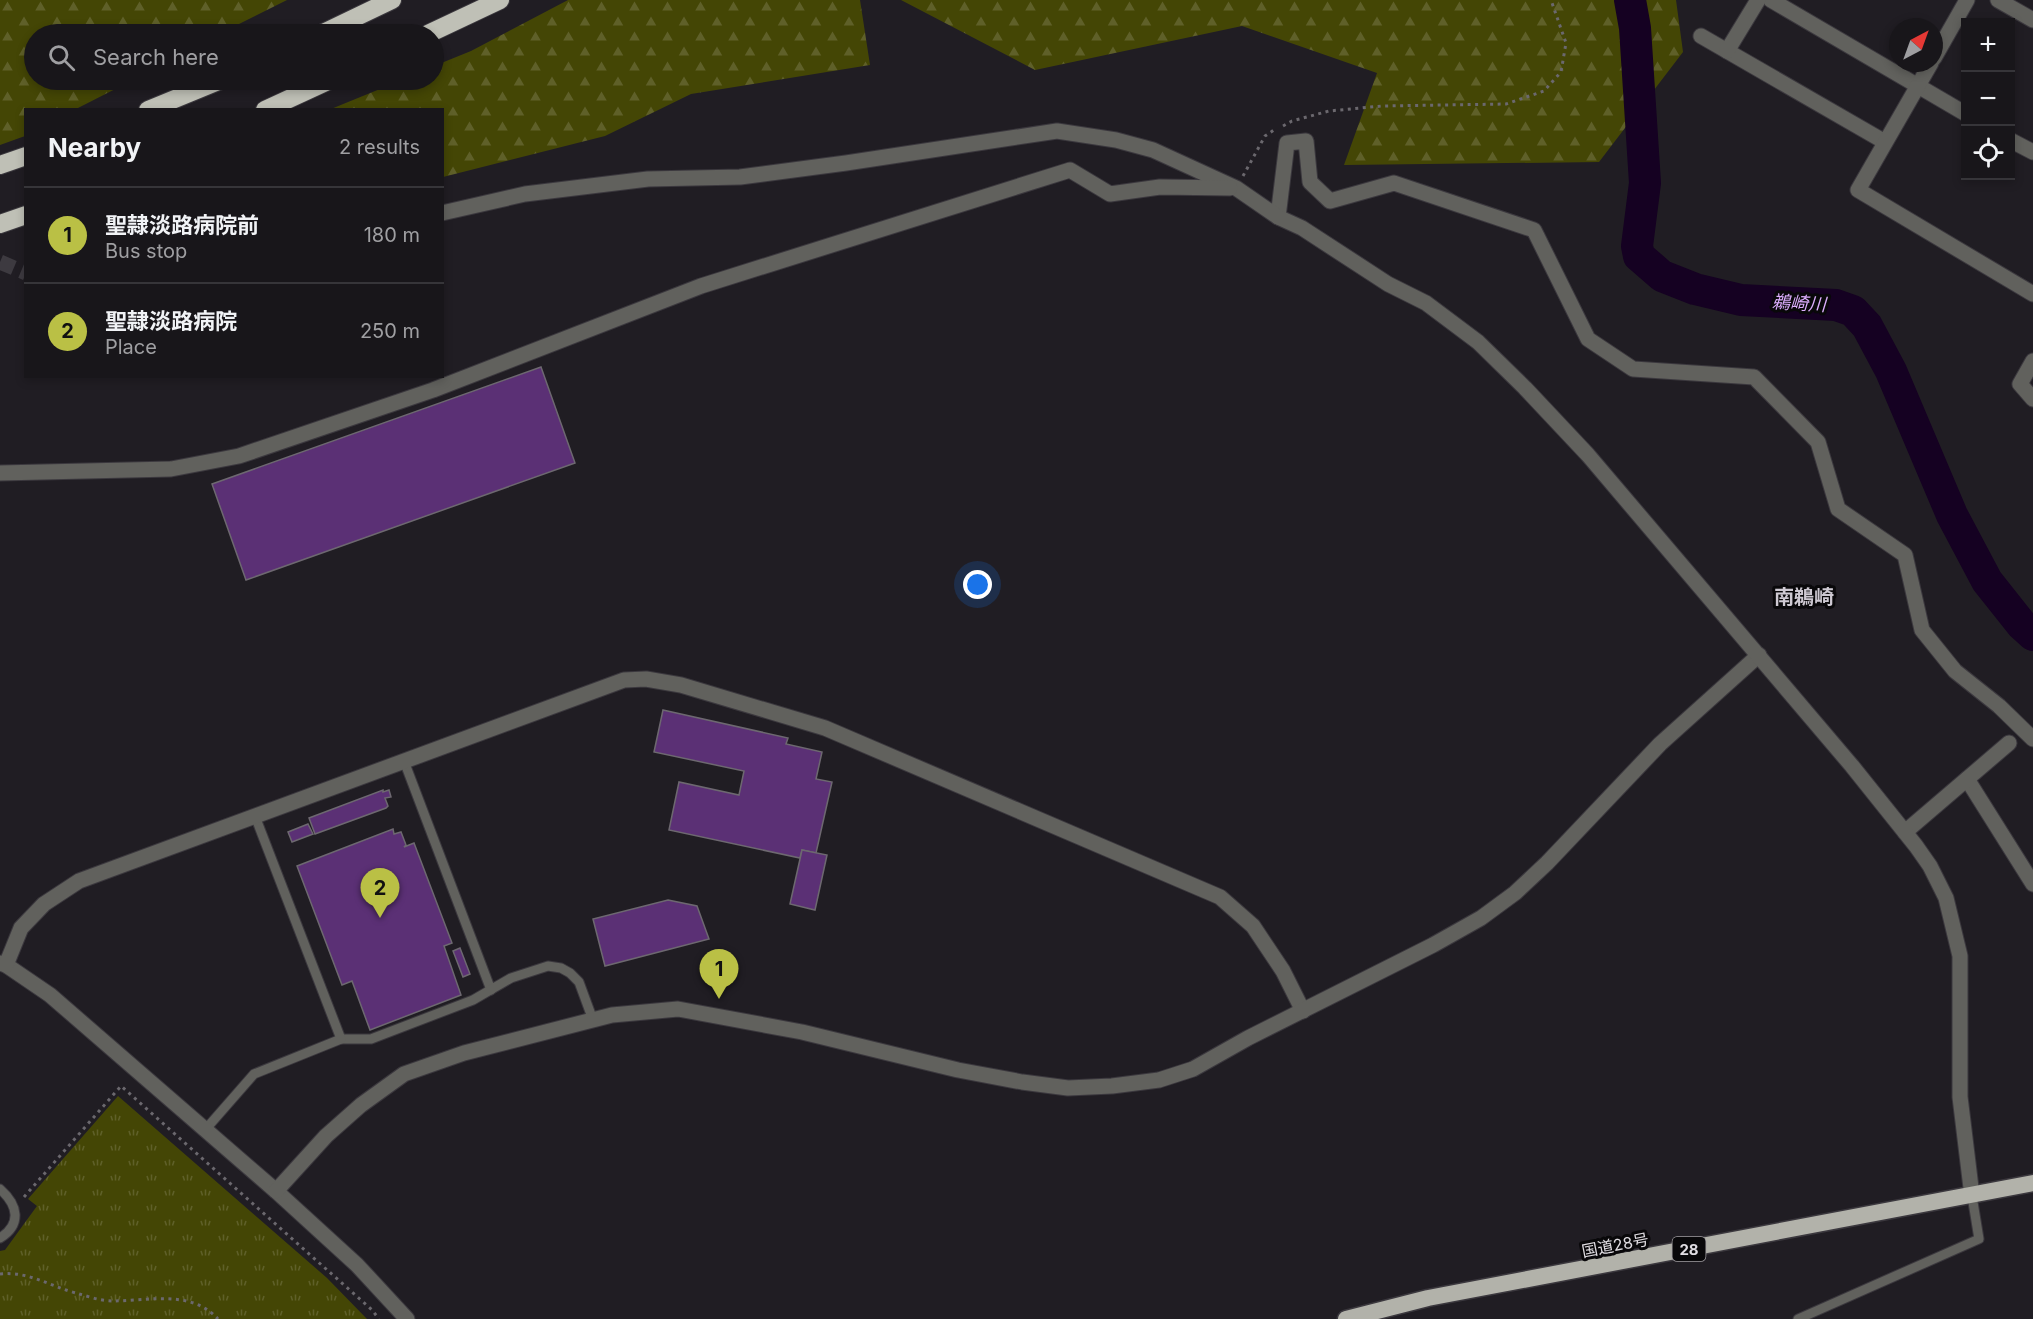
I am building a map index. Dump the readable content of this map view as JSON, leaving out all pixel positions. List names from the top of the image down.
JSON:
{
  "streets": {
    "highway": ["国道28号", "28"]
  },
  "districts": ["南鵜崎"],
  "water": ["鵜崎川"],
  "north": "top right",
  "page": {
    "map_buttons": ["+", "−"],
    "search": "Search here",
    "heading": ["Nearby", "2 results"],
    "list": [
      {
        "mark": "1",
        "name": "聖隷淡路病院前",
        "note": "Bus stop",
        "value": "180 m"
      },
      {
        "mark": "2",
        "name": "聖隷淡路病院",
        "note": "Place",
        "value": "250 m"
      }
    ],
    "pins": ["2", "1"]
  }
}
